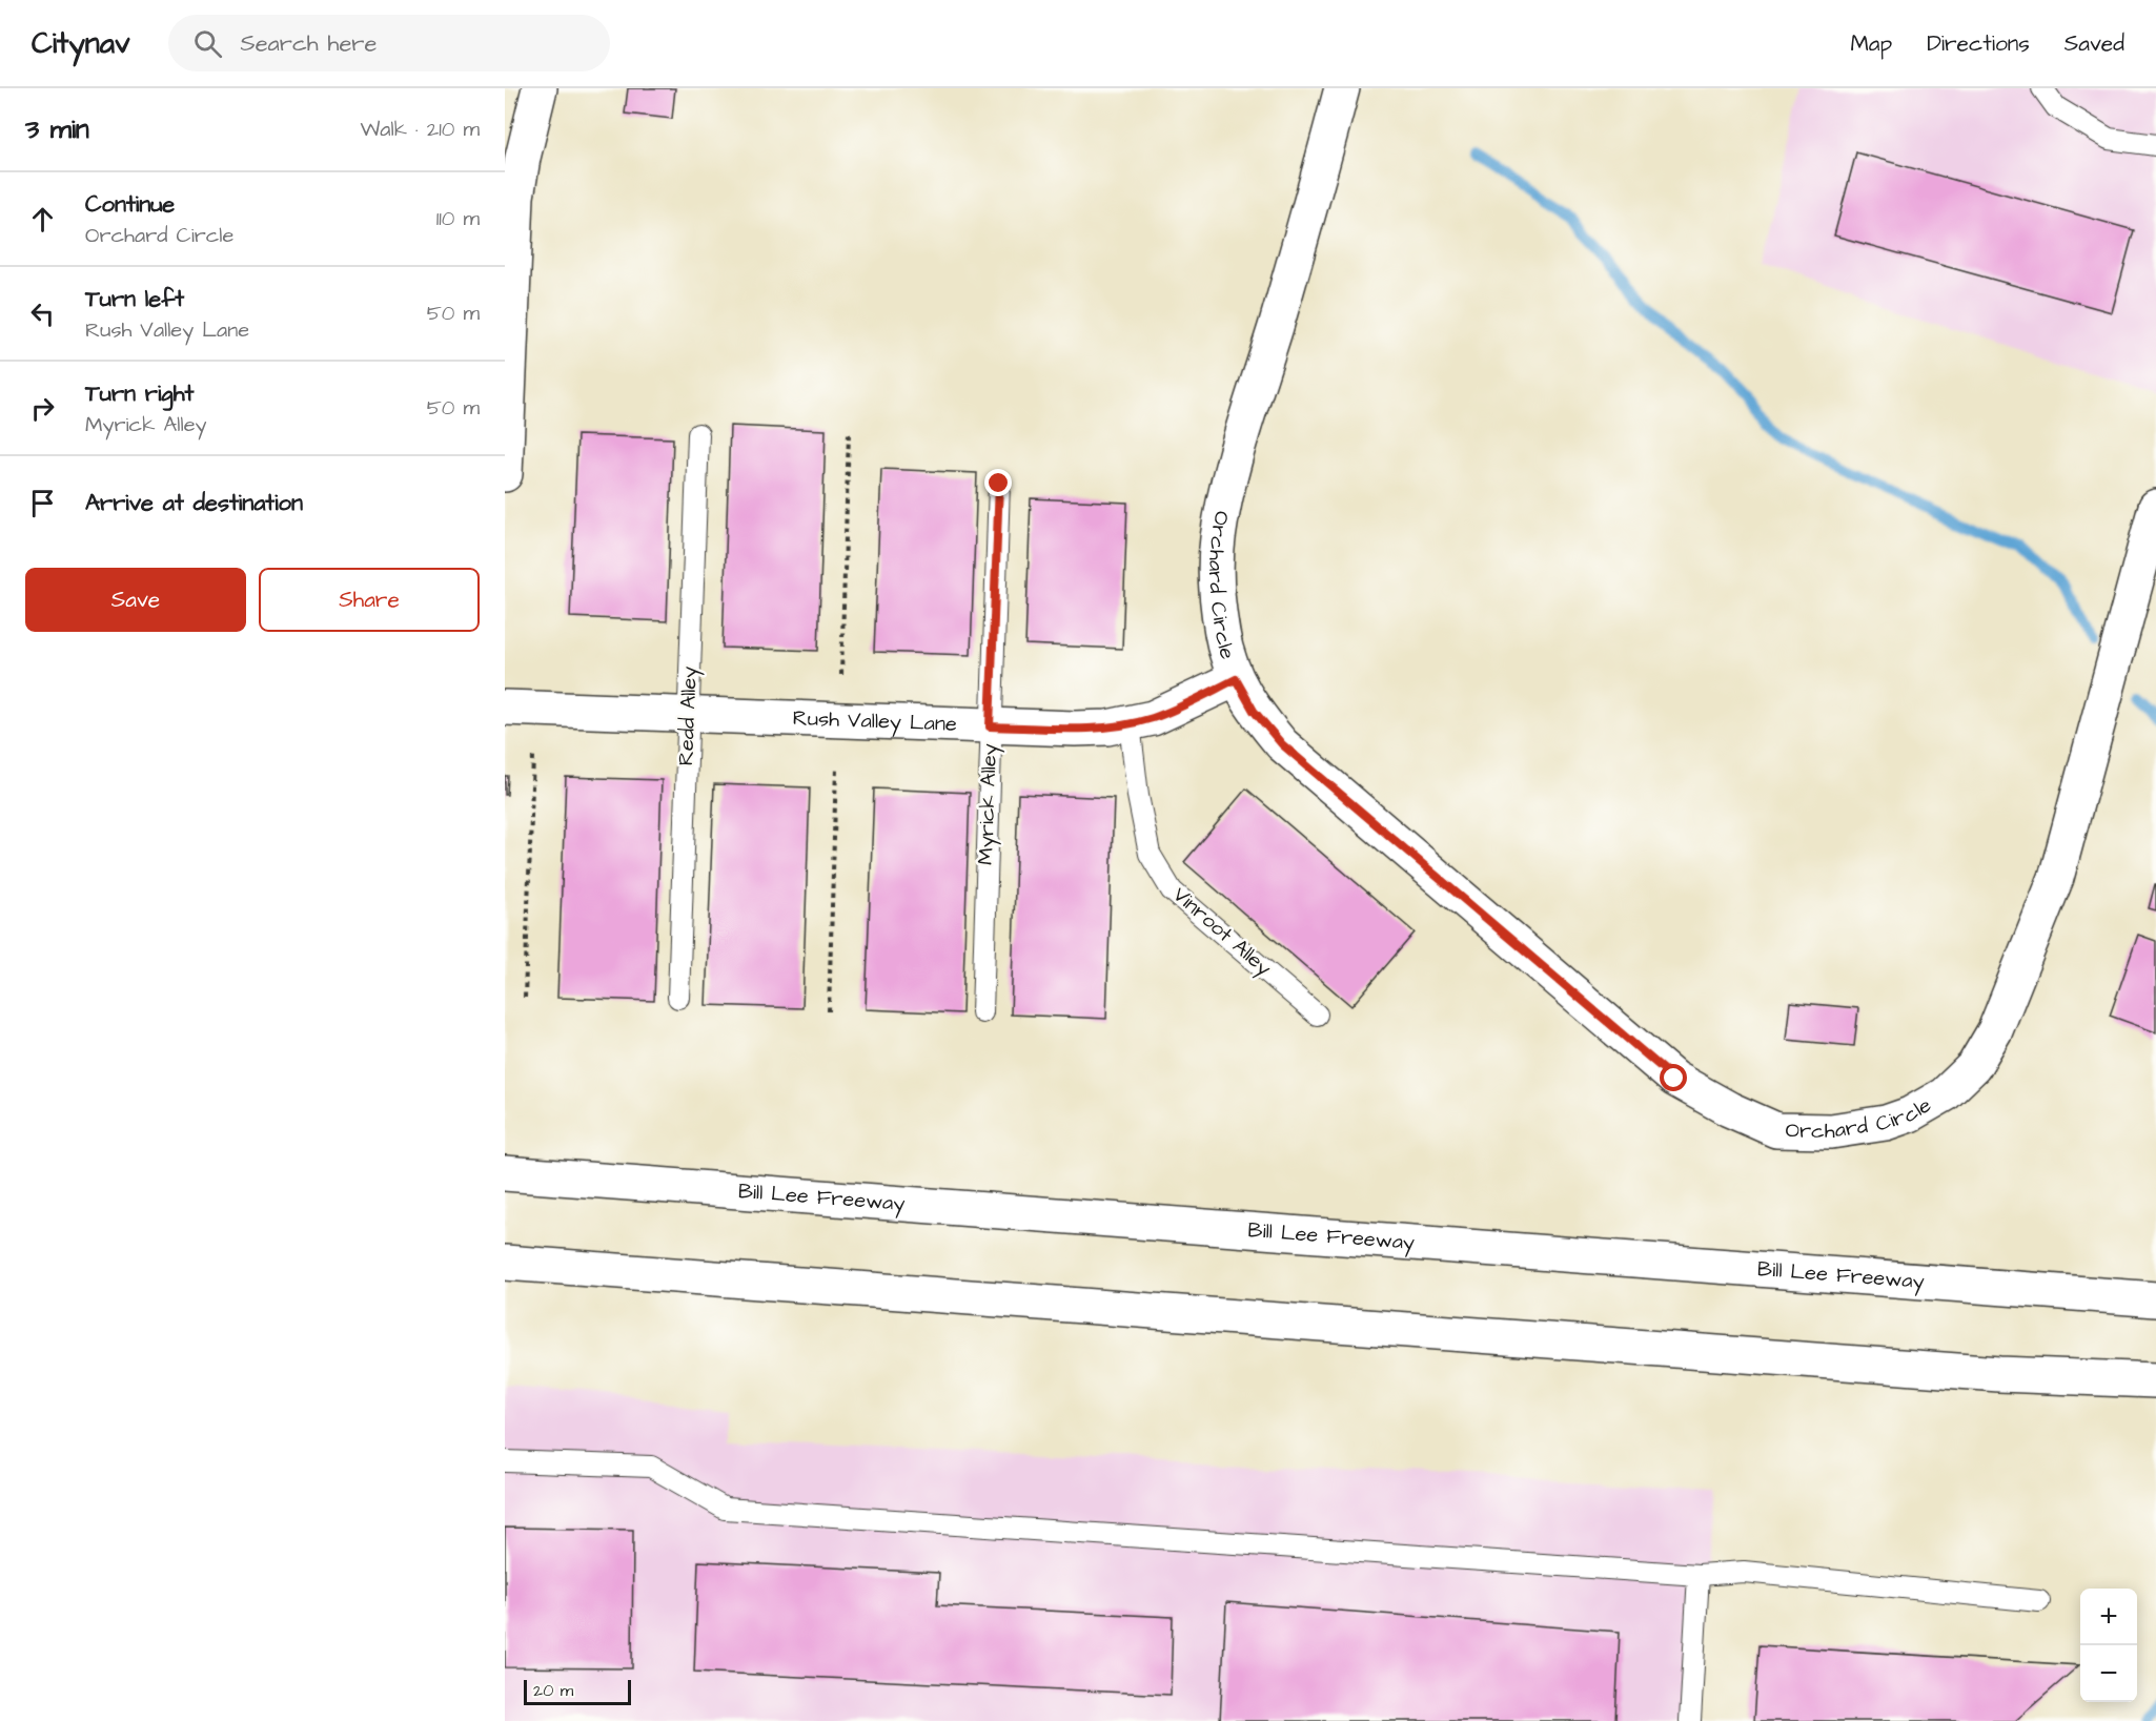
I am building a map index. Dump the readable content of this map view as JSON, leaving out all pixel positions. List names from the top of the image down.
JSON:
{
  "streets": {
    "main road": ["Orchard Circle", "Rush Valley Lane", "Bill Lee Freeway"],
    "lane": ["Redd Alley", "Myrick Alley", "Vinroot Alley"]
  },
  "crossings": [
    ["Orchard Circle", "Rush Valley Lane"],
    ["Redd Alley", "Rush Valley Lane"],
    ["Rush Valley Lane", "Myrick Alley"],
    ["Rush Valley Lane", "Vinroot Alley"]
  ],
  "scale_bar": "20 m",
  "page": {
    "header": "Citynav",
    "search": "Search here",
    "nav": ["Map", "Directions", "Saved"],
    "heading": ["3 min", "Walk · 210 m"],
    "list": [
      ["Continue", "Orchard Circle", "110 m"],
      ["Turn left", "Rush Valley Lane", "50 m"],
      ["Turn right", "Myrick Alley", "50 m"],
      "Arrive at destination"
    ],
    "buttons": ["Save", "Share"],
    "map_buttons": ["+", "−"],
    "scale": "20 m"
  }
}
